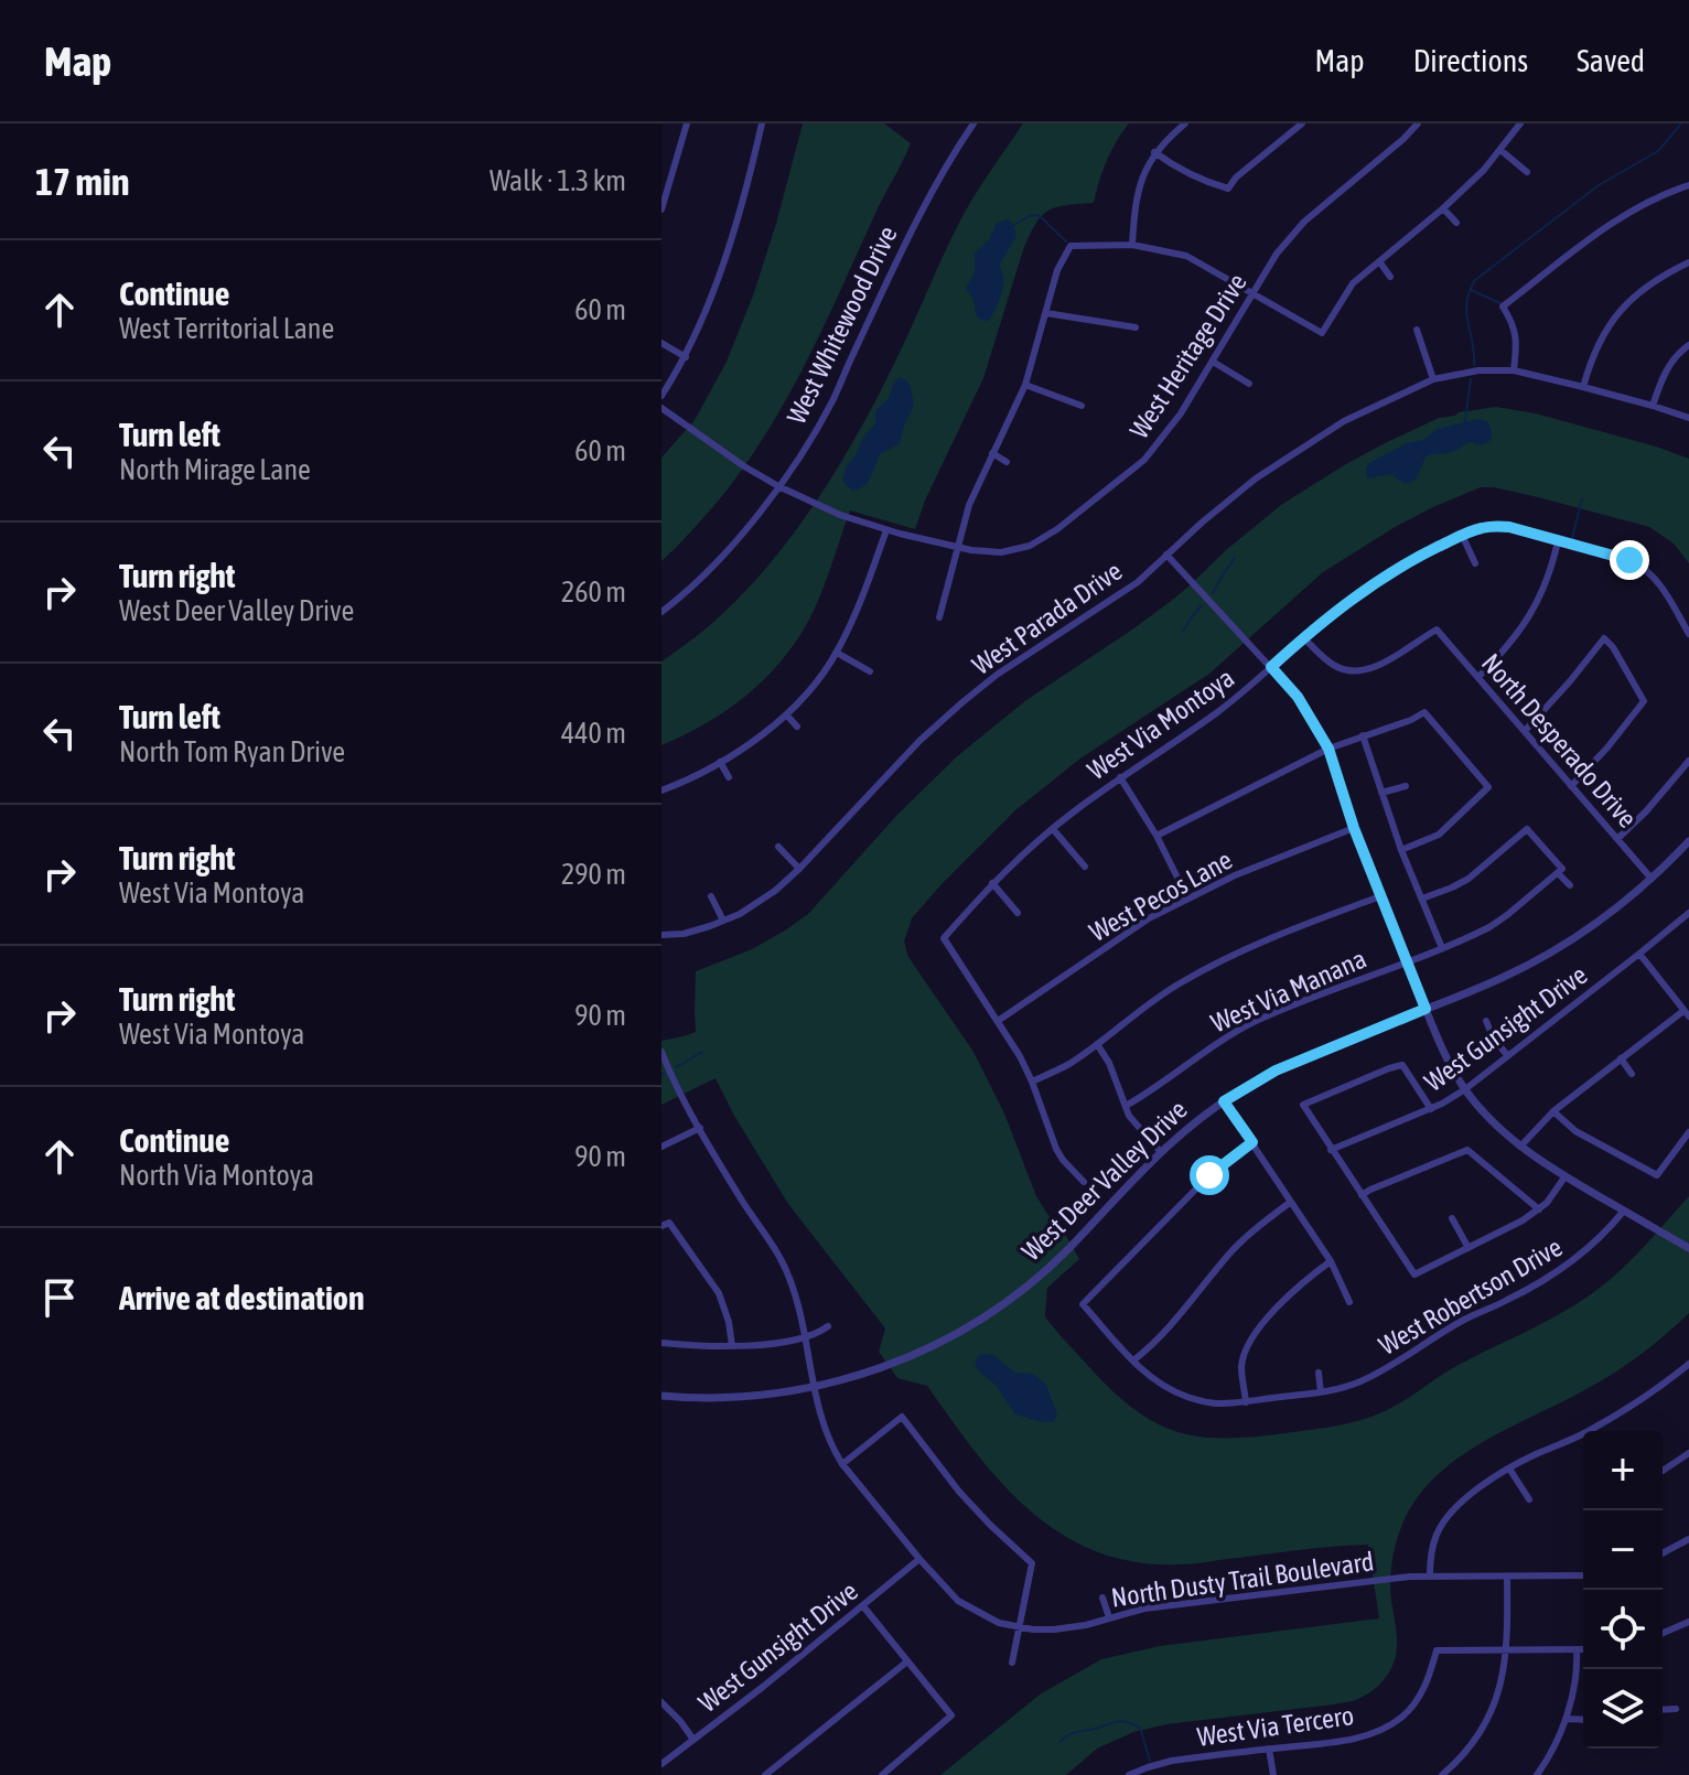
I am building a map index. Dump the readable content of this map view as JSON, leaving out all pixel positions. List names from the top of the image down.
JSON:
{
  "streets": {
    "street": [
      "West Whitewood Drive",
      "West Heritage Drive",
      "West Parada Drive",
      "West Via Montoya",
      "North Desperado Drive",
      "West Pecos Lane",
      "West Via Manana",
      "West Gunsight Drive",
      "West Deer Valley Drive",
      "West Robertson Drive",
      "North Dusty Trail Boulevard",
      "West Via Tercero"
    ]
  },
  "crossings": [
    ["West Whitewood Drive", "West Heritage Drive"],
    ["West Via Montoya", "North Desperado Drive"],
    ["West Via Montoya", "West Pecos Lane"],
    ["North Desperado Drive", "West Deer Valley Drive"],
    ["West Gunsight Drive", "North Dusty Trail Boulevard"],
    ["West Deer Valley Drive", "North Dusty Trail Boulevard"]
  ],
  "page": {
    "header": "Map",
    "nav": ["Map", "Directions", "Saved"],
    "heading": ["17 min", "Walk · 1.3 km"],
    "list": [
      ["Continue", "West Territorial Lane", "60 m"],
      ["Turn left", "North Mirage Lane", "60 m"],
      ["Turn right", "West Deer Valley Drive", "260 m"],
      ["Turn left", "North Tom Ryan Drive", "440 m"],
      ["Turn right", "West Via Montoya", "290 m"],
      ["Turn right", "West Via Montoya", "90 m"],
      ["Continue", "North Via Montoya", "90 m"],
      "Arrive at destination"
    ],
    "map_buttons": ["+", "−"]
  }
}
